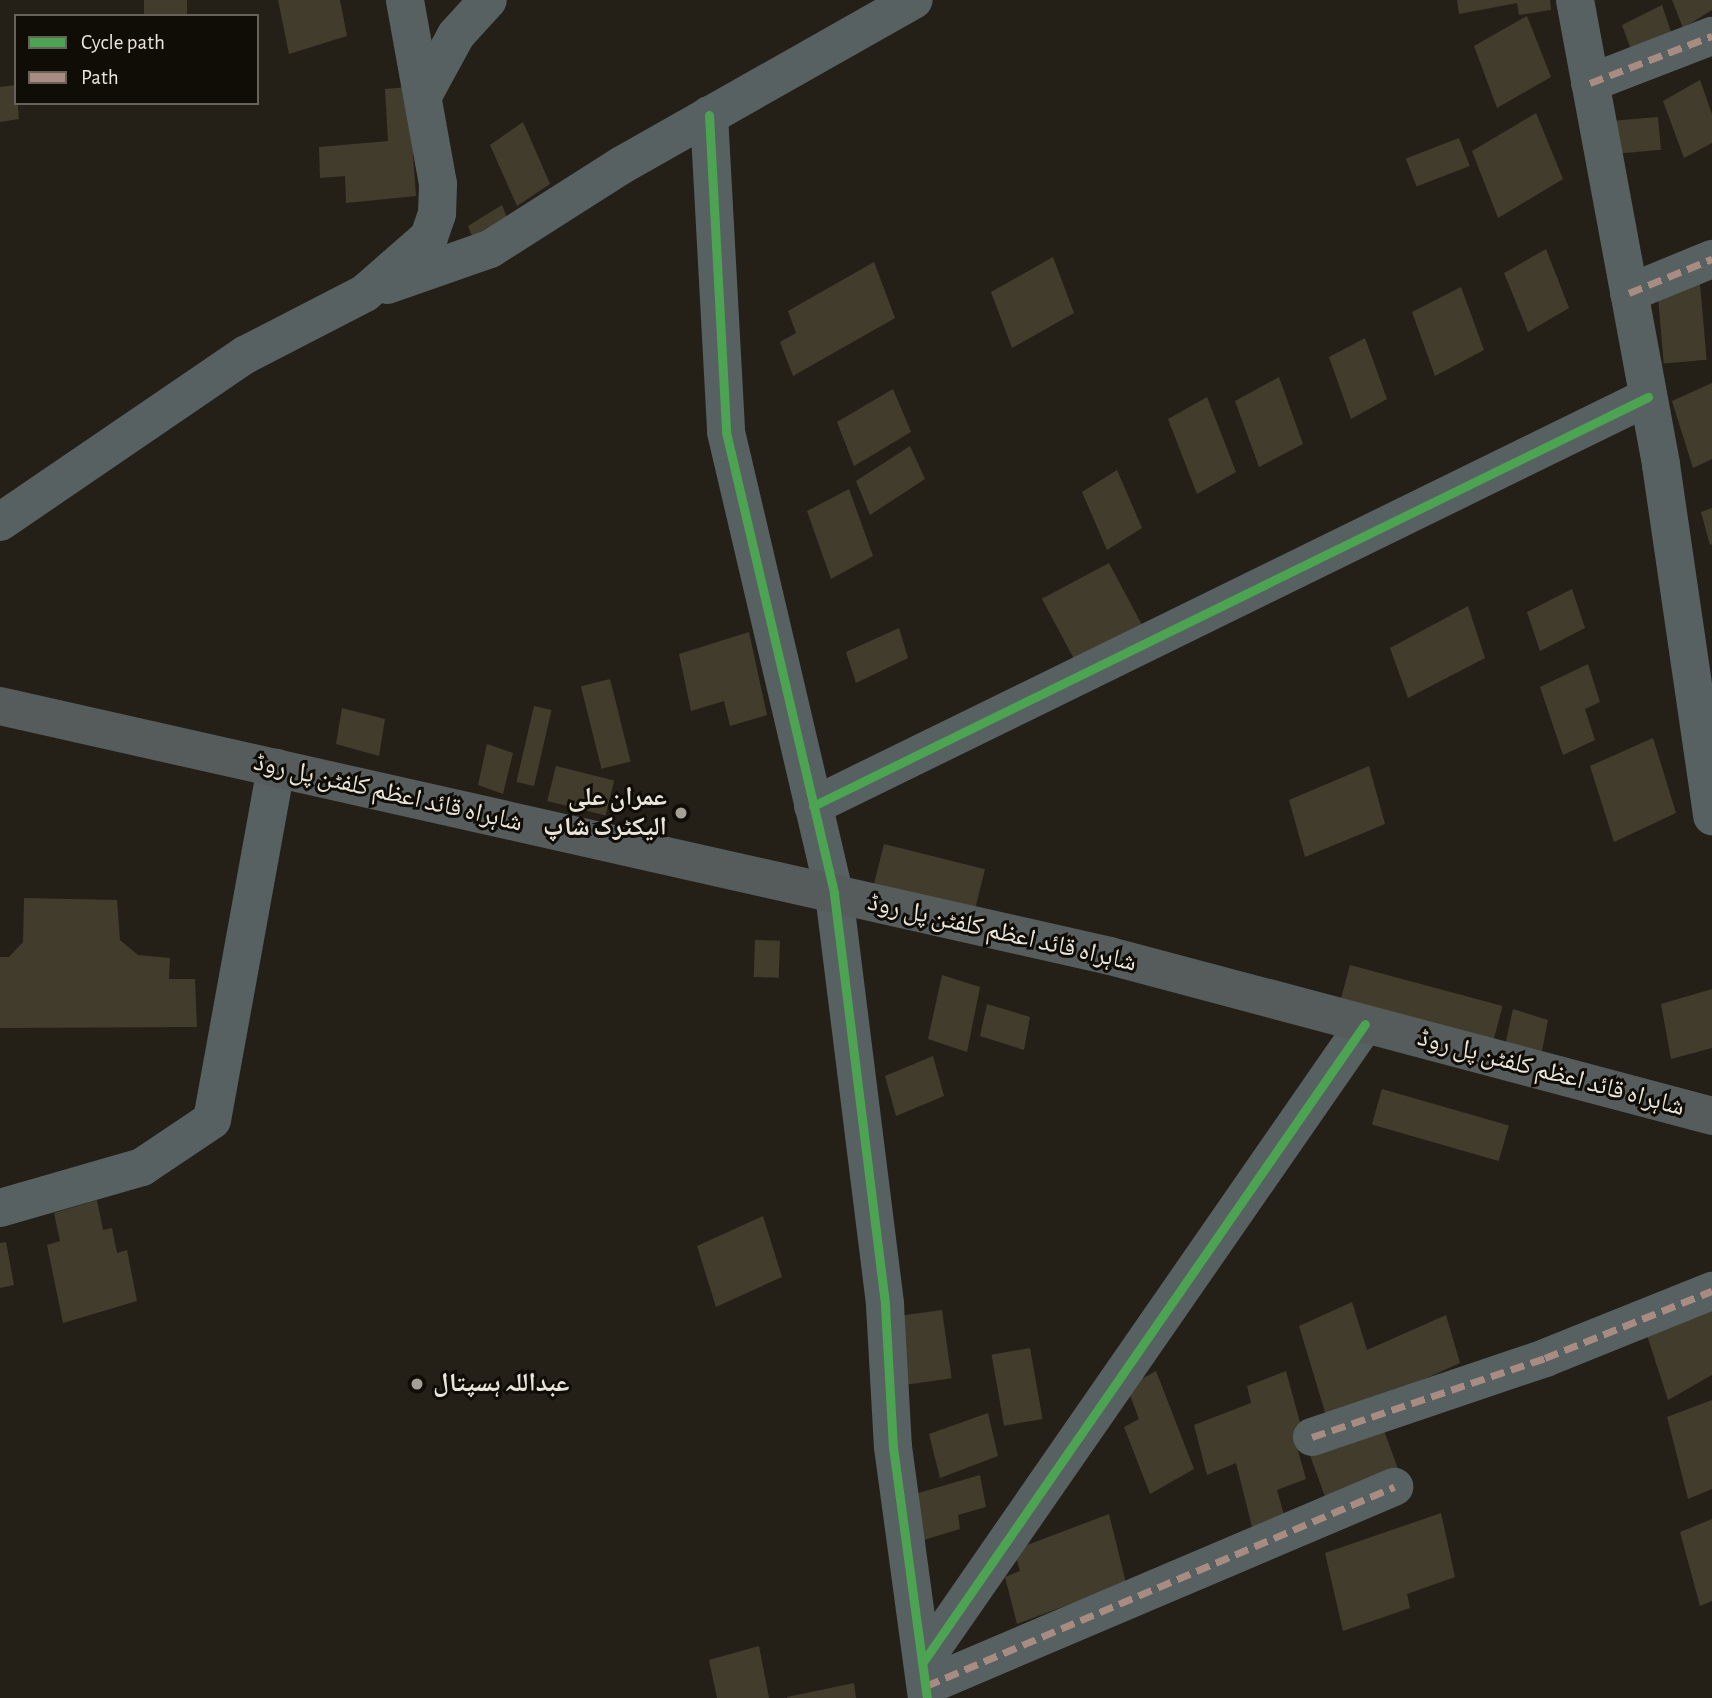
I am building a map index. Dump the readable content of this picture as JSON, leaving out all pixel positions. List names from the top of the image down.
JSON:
{
  "streets": {
    "highway": ["شاہراہ قائد اعظم کلفٹن پل روڈ"]
  },
  "places": ["عمران علی الیکٹرک شاپ", "عبداللہ ہسپتال"],
  "legend": ["Cycle path", "Path"]
}
